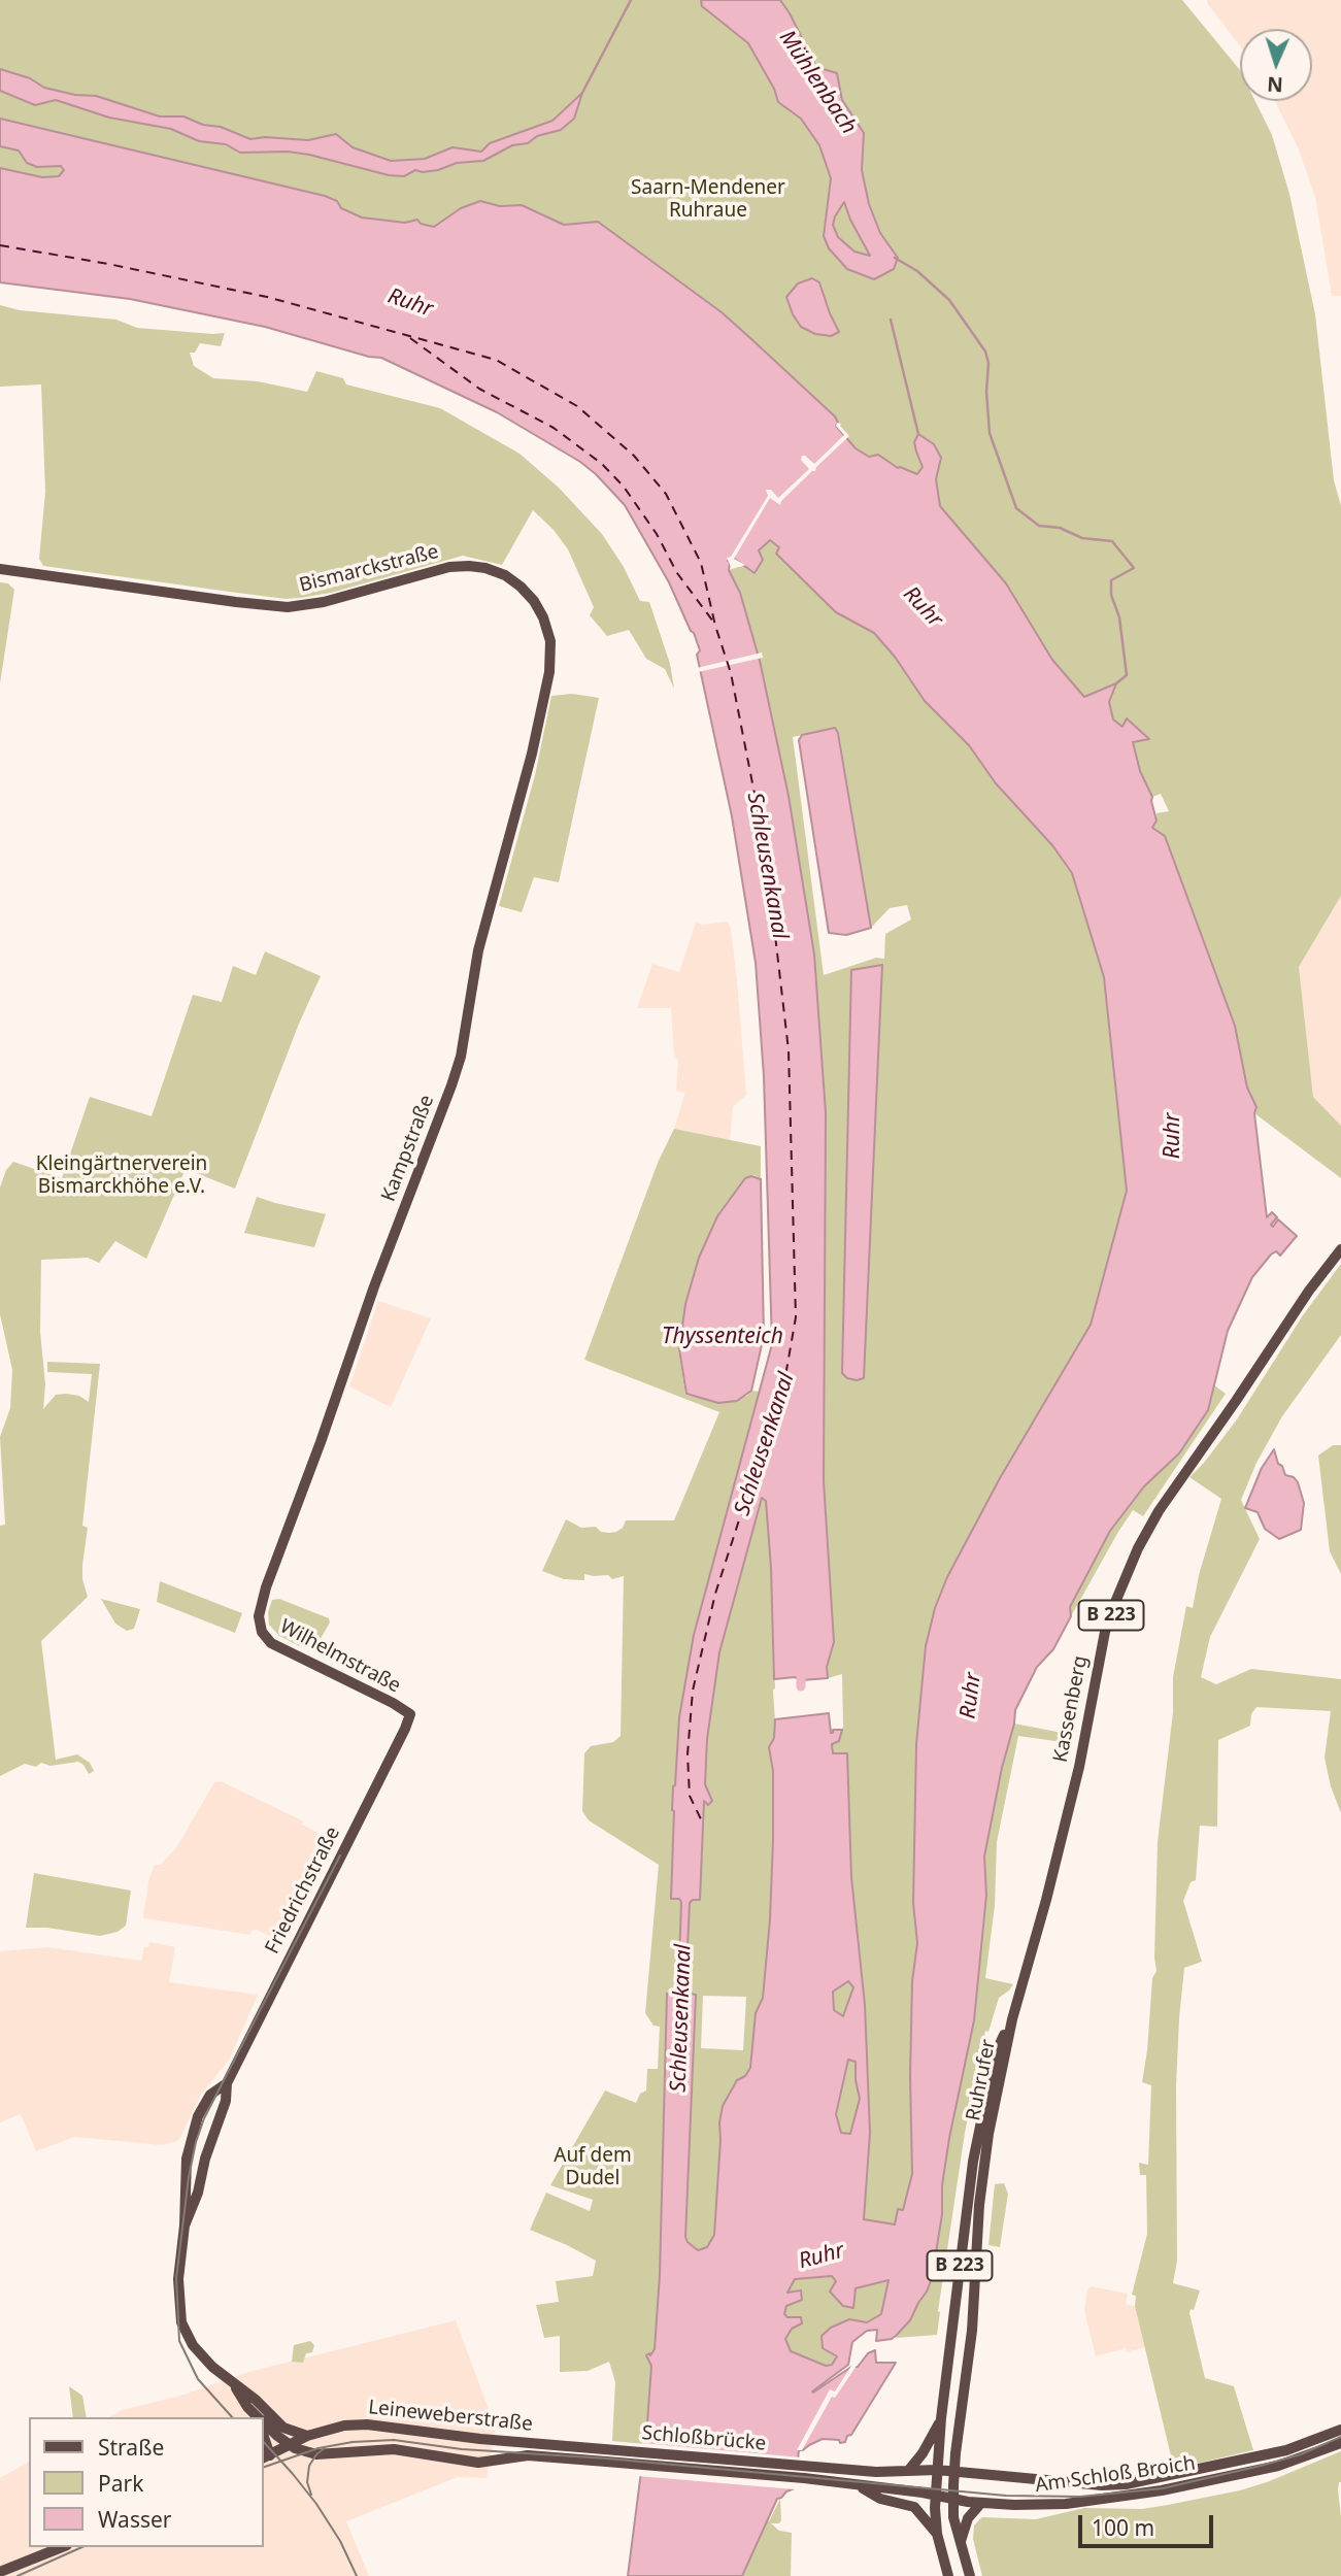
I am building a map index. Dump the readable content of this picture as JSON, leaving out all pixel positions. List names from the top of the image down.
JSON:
{
  "streets": {
    "main road": [
      "Bismarckstraße",
      "Kampstraße",
      "B 223",
      "Wilhelmstraße",
      "Kassenberg",
      "Friedrichstraße",
      "Ruhrufer",
      "Leineweberstraße",
      "Schloßbrücke",
      "Am Schloß Broich"
    ]
  },
  "crossings": [
    ["Bismarckstraße", "Kampstraße"],
    ["Kampstraße", "Wilhelmstraße"],
    ["B 223", "Ruhrufer"],
    ["B 223", "Am Schloß Broich"],
    ["Wilhelmstraße", "Friedrichstraße"],
    ["Kassenberg", "Ruhrufer"],
    ["Ruhrufer", "Am Schloß Broich"],
    ["Leineweberstraße", "Schloßbrücke"],
    ["Schloßbrücke", "Am Schloß Broich"]
  ],
  "water": [
    "Mühlenbach",
    "Ruhr",
    "Schleusenkanal",
    "Thyssenteich"
  ],
  "parks": ["Saarn-Mendener Ruhraue", "Kleingärtnerverein Bismarckhöhe e.V.", "Auf dem Dudel"],
  "legend": ["Straße", "Park", "Wasser"],
  "scale_bar": "100 m",
  "north": "bottom"
}
